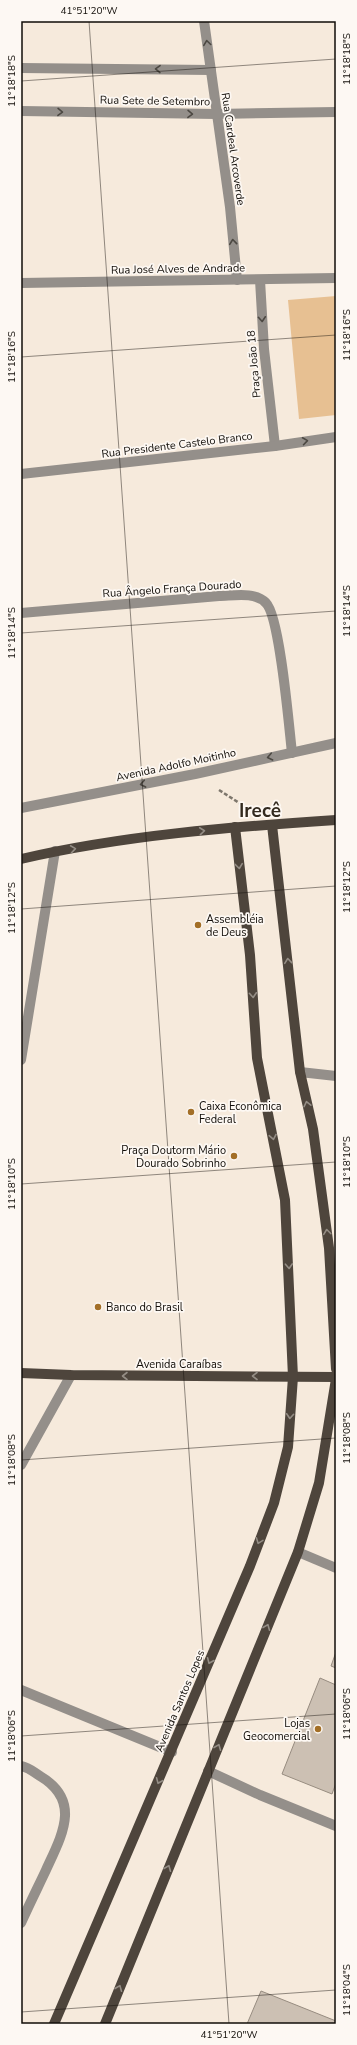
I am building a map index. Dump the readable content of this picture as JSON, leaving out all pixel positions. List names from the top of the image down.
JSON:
{
  "streets": {
    "main road": ["Avenida Caraíbas", "Avenida Santos Lopes"],
    "street": [
      "Rua Sete de Setembro",
      "Rua Cardeal Arcoverde",
      "Rua José Alves de Andrade",
      "Praça João 18",
      "Rua Presidente Castelo Branco",
      "Rua Ângelo França Dourado",
      "Avenida Adolfo Moitinho"
    ]
  },
  "crossings": [
    ["Rua Sete de Setembro", "Rua Cardeal Arcoverde"],
    ["Rua Cardeal Arcoverde", "Rua José Alves de Andrade"],
    ["Rua José Alves de Andrade", "Praça João 18"],
    ["Praça João 18", "Rua Presidente Castelo Branco"],
    ["Rua Ângelo França Dourado", "Avenida Adolfo Moitinho"],
    ["Avenida Caraíbas", "Avenida Santos Lopes"]
  ],
  "one_way": [
    "Rua Cardeal Arcoverde",
    "Praça João 18",
    "Avenida Adolfo Moitinho",
    "Avenida Caraíbas"
  ],
  "districts": ["Irecê"],
  "places": [
    "Assembléia de Deus",
    "Caixa Econômica Federal",
    "Praça Doutorm Mário Dourado Sobrinho",
    "Banco do Brasil",
    "Lojas Geocomercial"
  ],
  "coordinates": [
    "41°51'20\"W",
    "11°18'18\"S",
    "11°18'16\"S",
    "11°18'14\"S",
    "11°18'12\"S",
    "11°18'10\"S",
    "11°18'08\"S",
    "11°18'06\"S",
    "11°18'04\"S"
  ]
}
